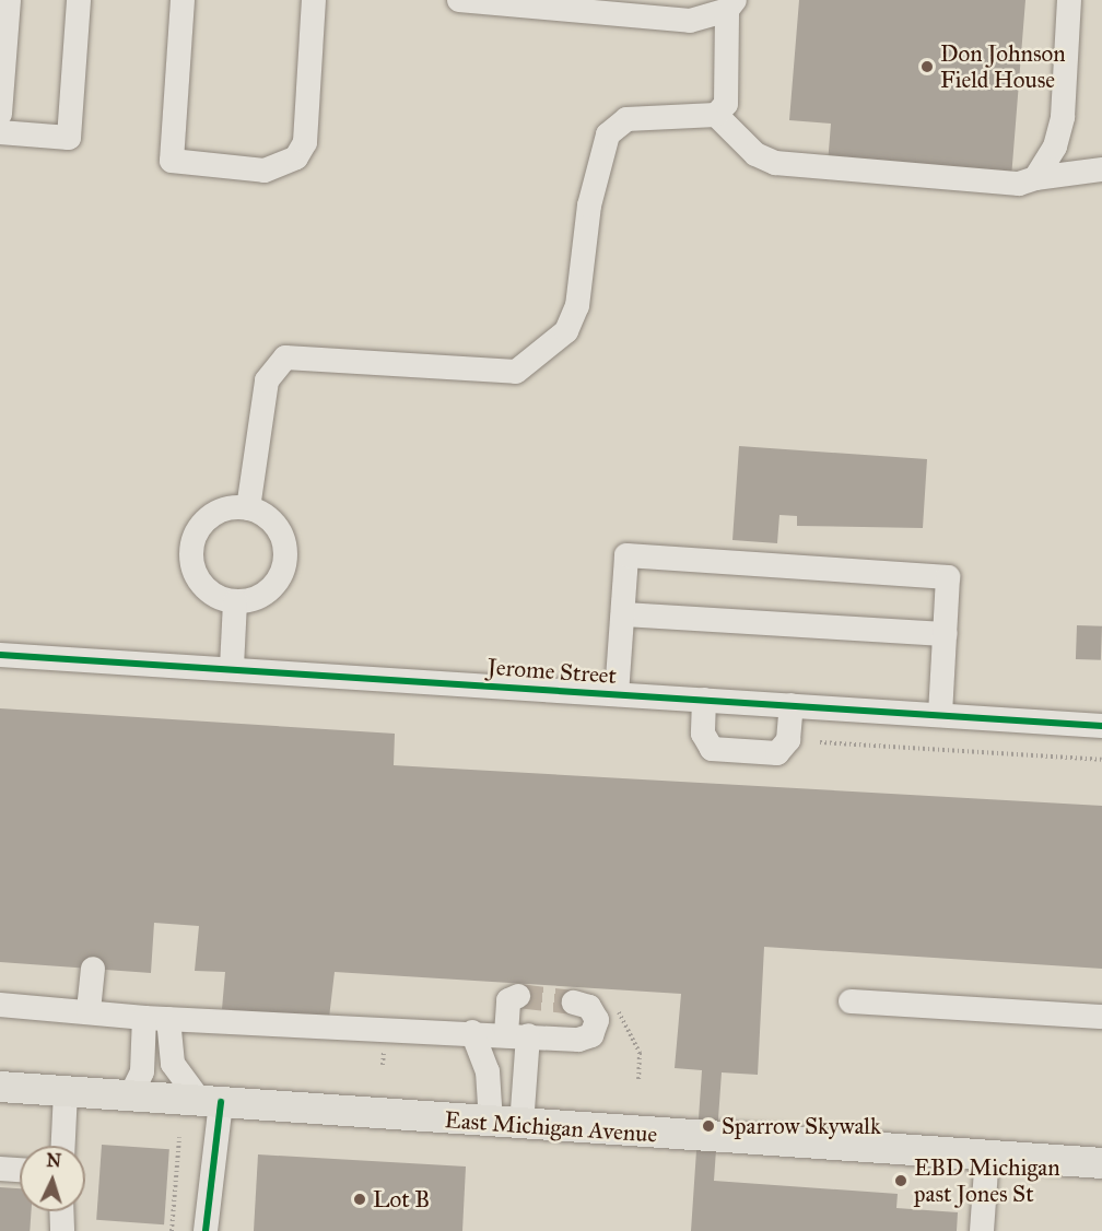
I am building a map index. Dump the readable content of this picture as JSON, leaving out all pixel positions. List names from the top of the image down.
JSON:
{
  "streets": {
    "main road": ["East Michigan Avenue"],
    "street": ["Jerome Street"]
  },
  "places": [
    "Don Johnson Field House",
    "Sparrow Skywalk",
    "EBD Michigan past Jones St",
    "Lot B"
  ],
  "north": "top"
}
